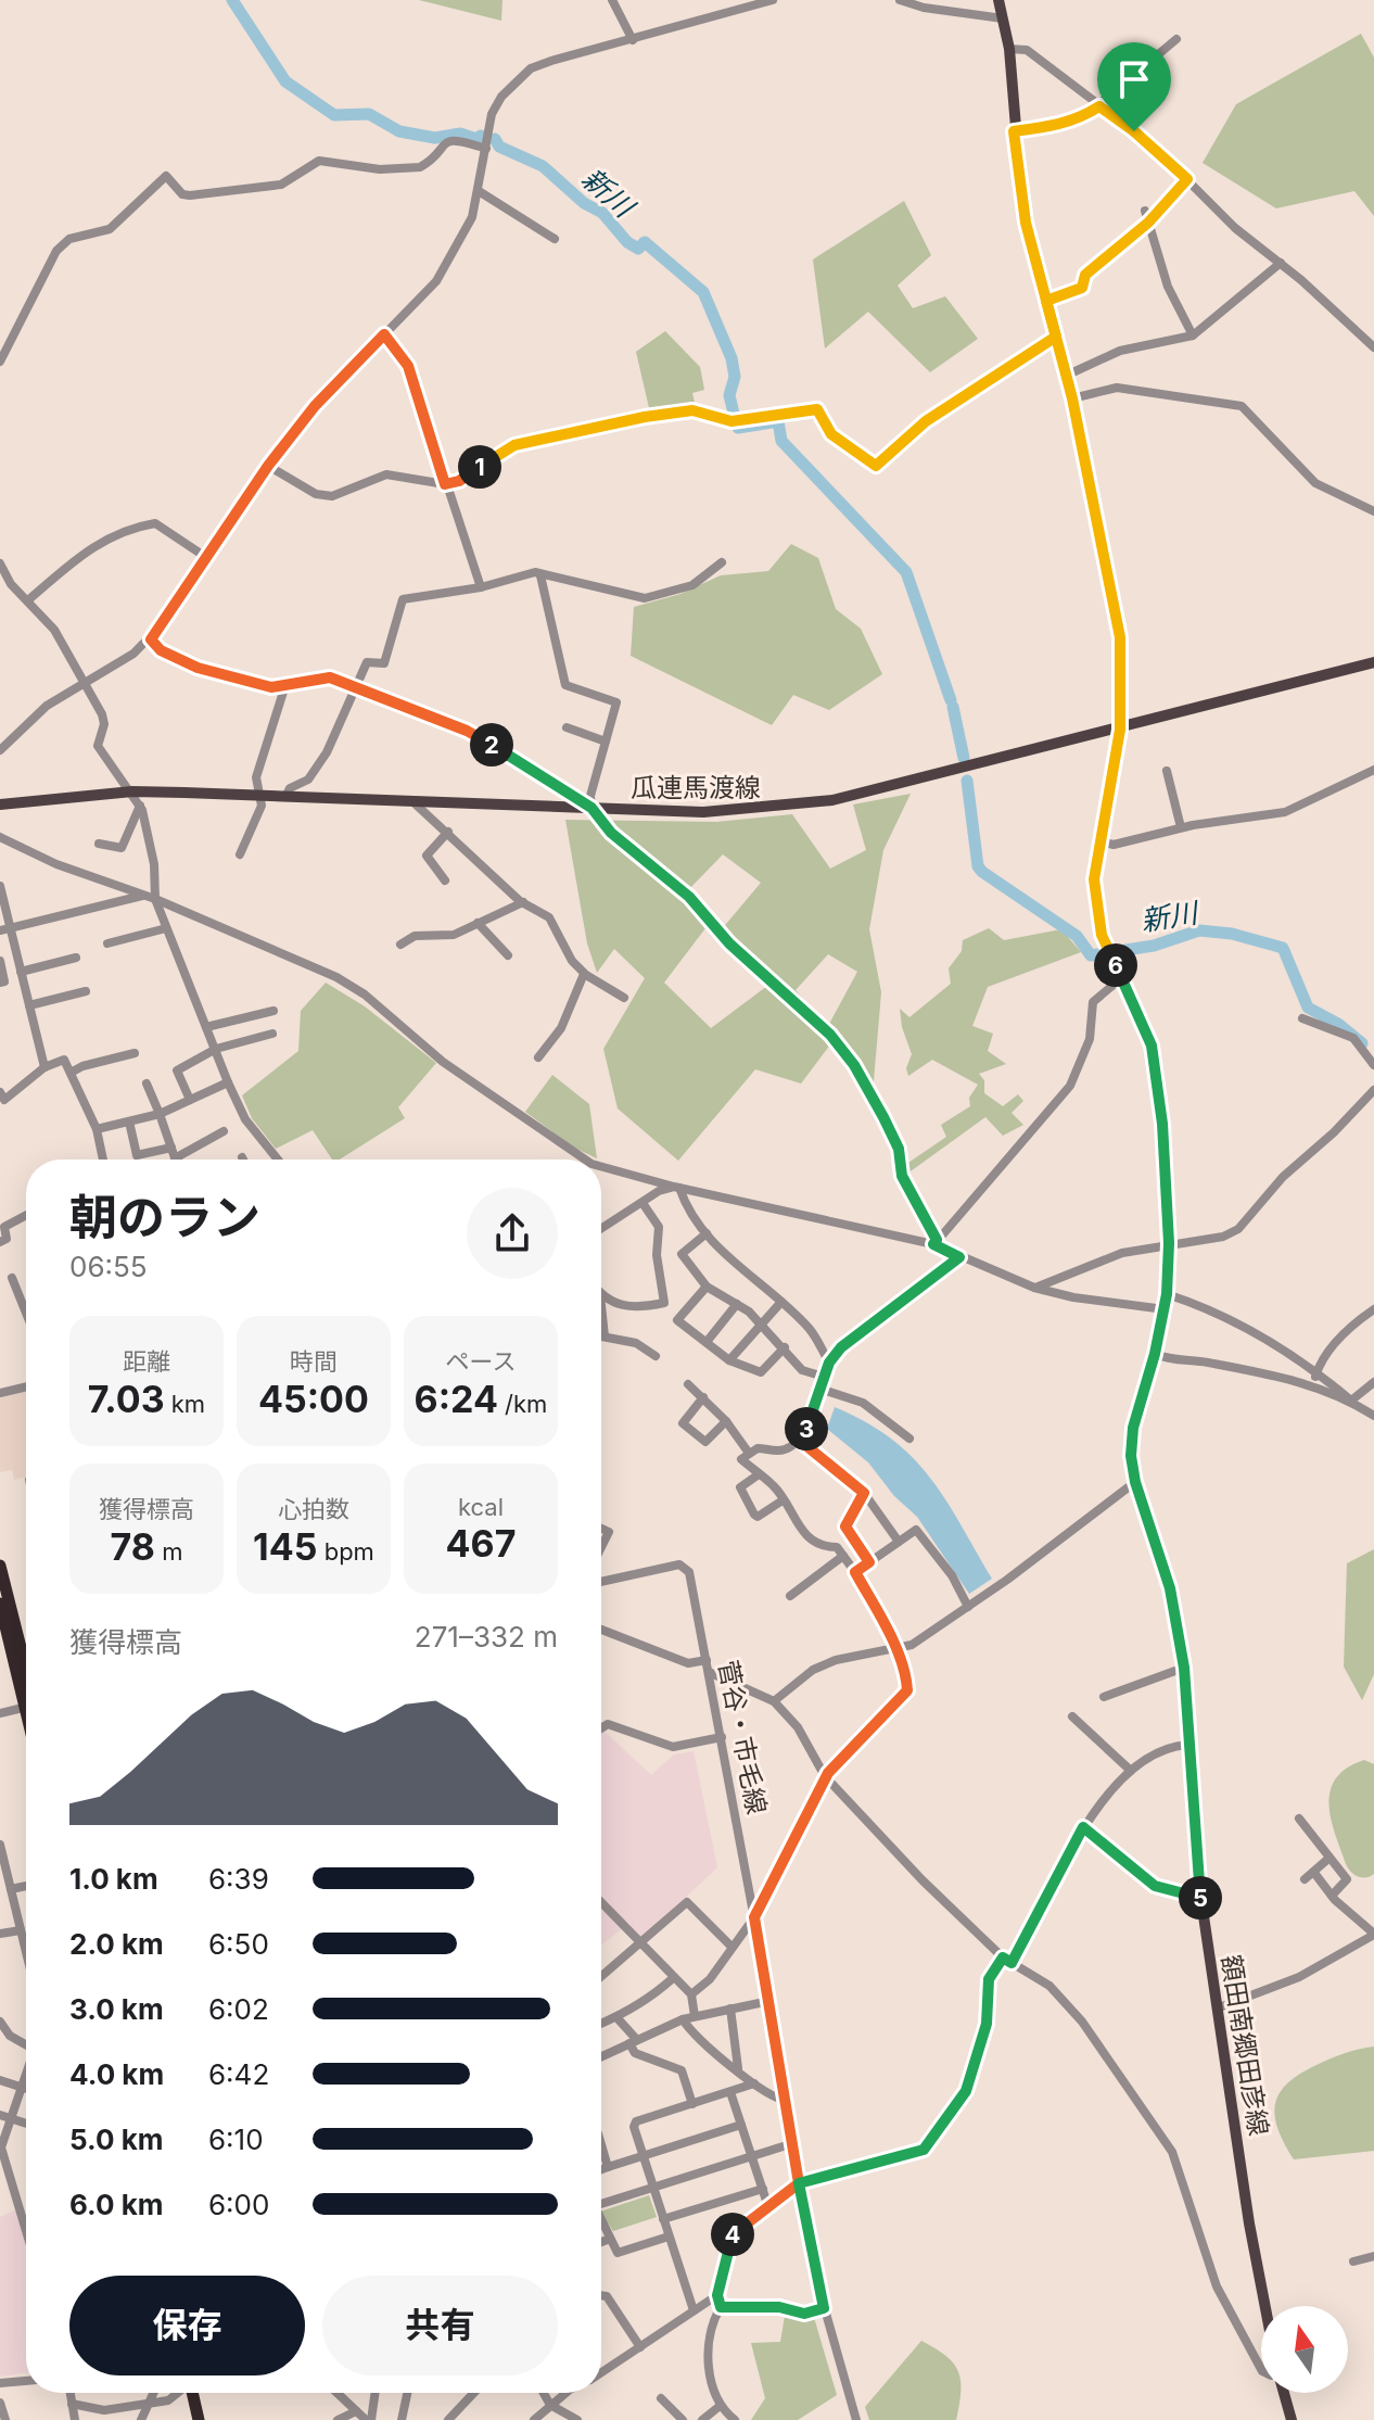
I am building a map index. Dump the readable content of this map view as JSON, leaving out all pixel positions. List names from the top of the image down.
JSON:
{
  "streets": {
    "main road": ["瓜連馬渡線", "額田南郷田彦線"],
    "street": ["菅谷・市毛線"]
  },
  "crossings": [
    ["瓜連馬渡線", "額田南郷田彦線"]
  ],
  "water": ["新川"],
  "north": "top",
  "page": {
    "pins": [
      "1",
      "2",
      "6",
      "3",
      "5",
      "4"
    ],
    "heading": ["朝のラン", "06:55"],
    "stats": [
      ["距離", "7.03 km"],
      ["時間", "45:00"],
      ["ペース", "6:24 /km"],
      ["獲得標高", "78 m"],
      ["心拍数", "145 bpm"],
      ["kcal", "467"]
    ],
    "chart": ["獲得標高", "271–332 m"],
    "list": [
      {
        "name": "1.0 km",
        "note": "6:39"
      },
      {
        "name": "2.0 km",
        "note": "6:50"
      },
      {
        "name": "3.0 km",
        "note": "6:02"
      },
      {
        "name": "4.0 km",
        "note": "6:42"
      },
      {
        "name": "5.0 km",
        "note": "6:10"
      },
      {
        "name": "6.0 km",
        "note": "6:00"
      }
    ],
    "buttons": ["保存", "共有"]
  }
}
